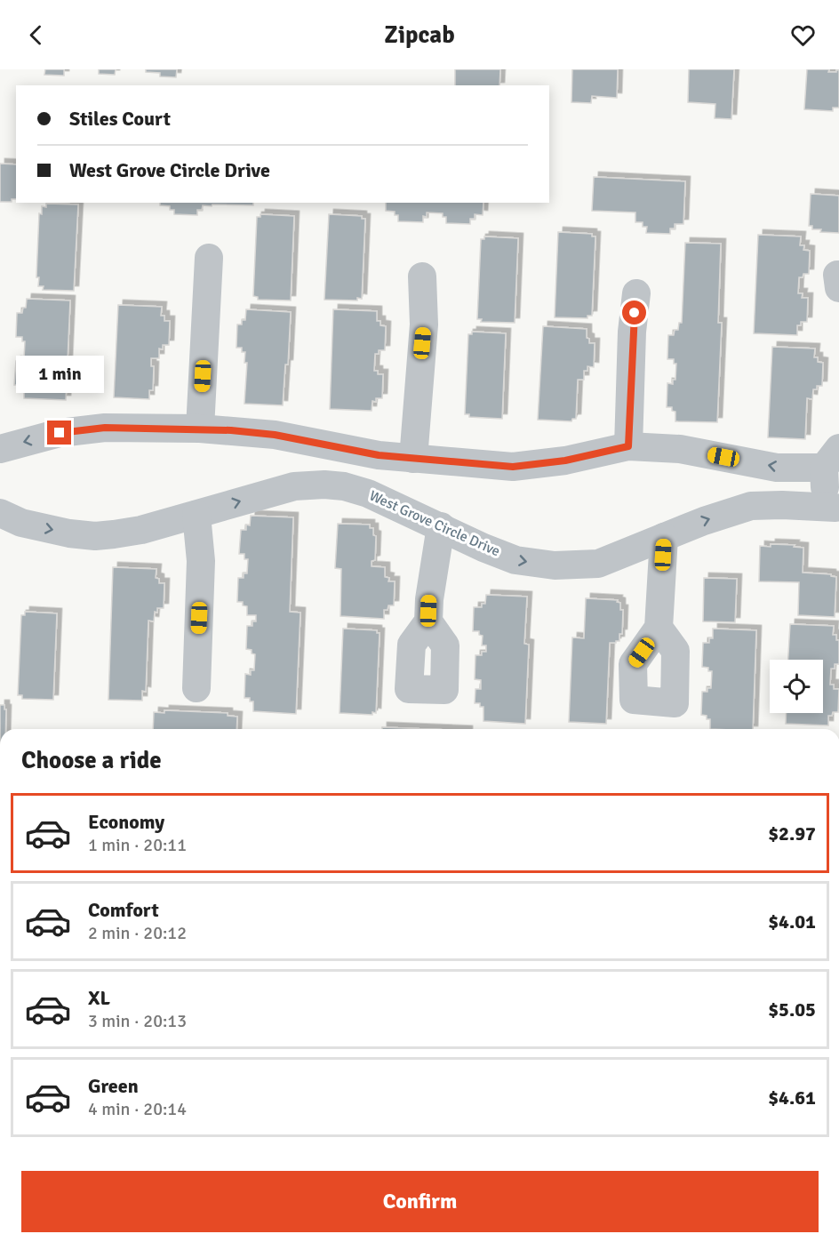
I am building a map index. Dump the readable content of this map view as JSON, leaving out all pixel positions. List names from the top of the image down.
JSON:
{
  "streets": {
    "street": ["West Grove Circle Drive"]
  },
  "page": {
    "header": "Zipcab",
    "banner": ["Stiles Court", "West Grove Circle Drive"],
    "bubble": "1 min",
    "heading": "Choose a ride",
    "list": [
      {
        "name": "Economy",
        "note": "1 min · 20:11",
        "value": "$2.97"
      },
      {
        "name": "Comfort",
        "note": "2 min · 20:12",
        "value": "$4.01"
      },
      {
        "name": "XL",
        "note": "3 min · 20:13",
        "value": "$5.05"
      },
      {
        "name": "Green",
        "note": "4 min · 20:14",
        "value": "$4.61"
      }
    ],
    "buttons": "Confirm"
  }
}
